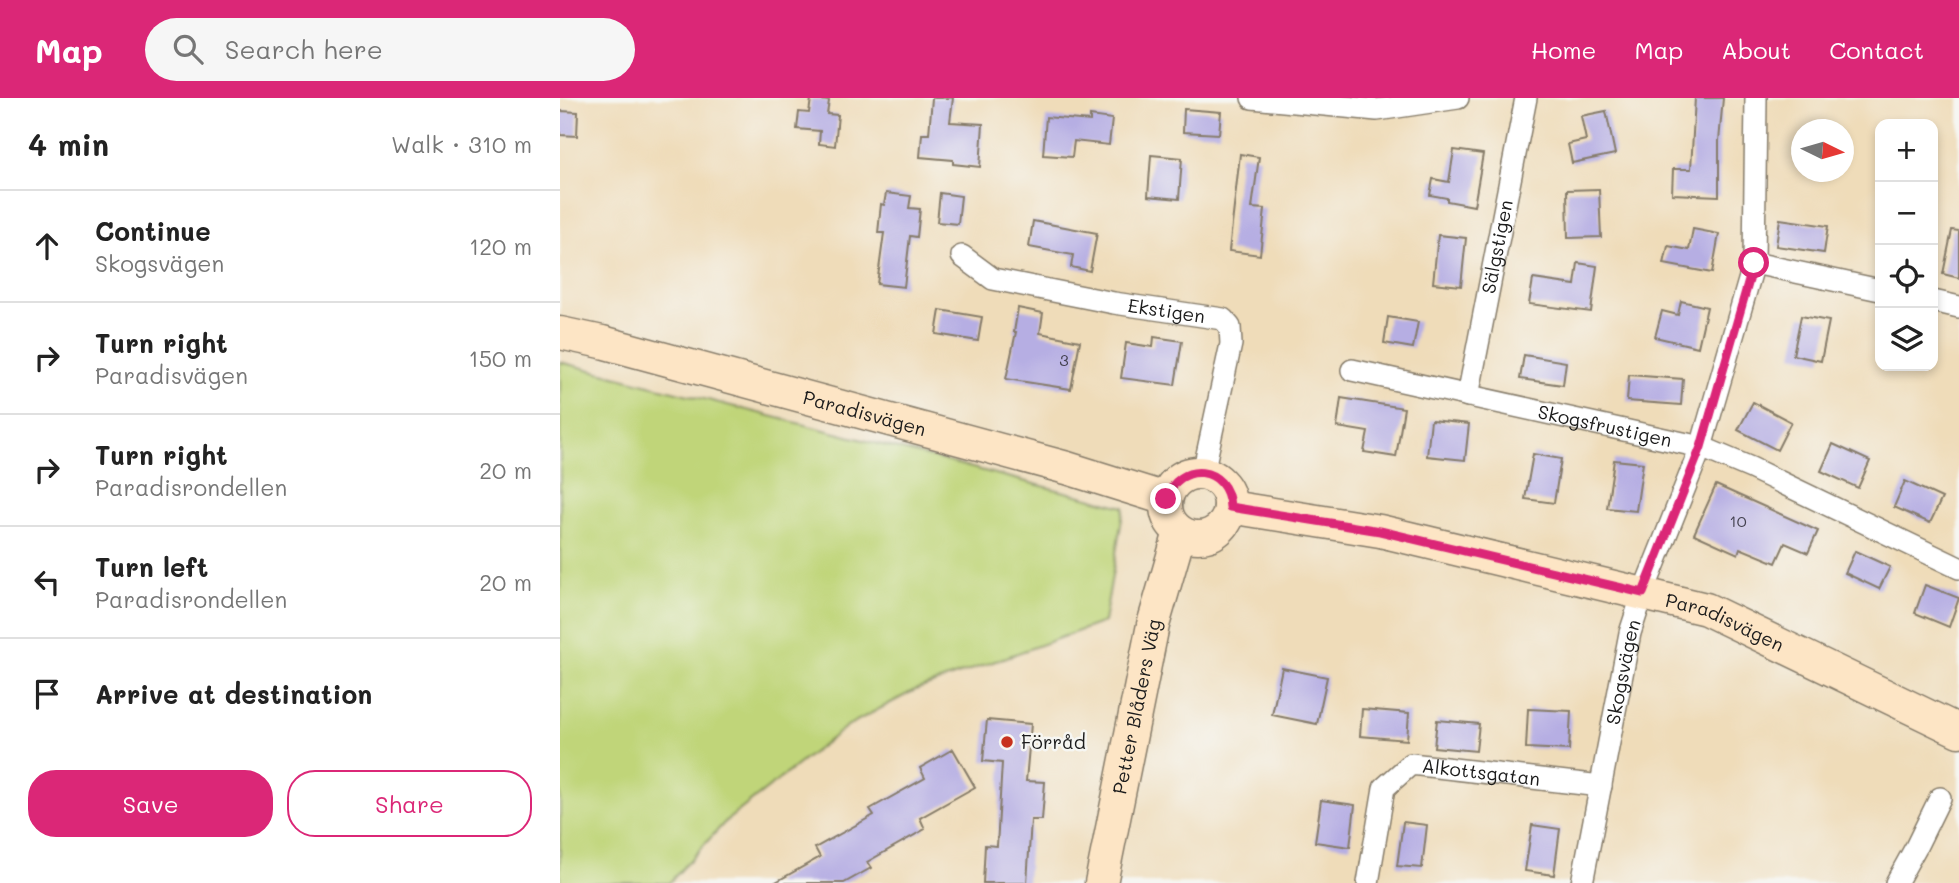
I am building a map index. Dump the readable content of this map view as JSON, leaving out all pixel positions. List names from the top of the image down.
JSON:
{
  "streets": {
    "street": [
      "Sälgstigen",
      "Ekstigen",
      "Paradisvägen",
      "Skogsfrustigen",
      "Skogsvägen",
      "Petter Blåders Väg",
      "Alkottsgatan"
    ]
  },
  "crossings": [
    ["Sälgstigen", "Skogsfrustigen"],
    ["Ekstigen", "Paradisvägen"],
    ["Ekstigen", "Petter Blåders Väg"],
    ["Paradisvägen", "Skogsvägen"],
    ["Paradisvägen", "Petter Blåders Väg"],
    ["Skogsfrustigen", "Skogsvägen"],
    ["Skogsvägen", "Alkottsgatan"]
  ],
  "places": ["Förråd"],
  "house_numbers": ["3", "10"],
  "north": "right",
  "page": {
    "header": "Map",
    "search": "Search here",
    "nav": [
      "Home",
      "Map",
      "About",
      "Contact"
    ],
    "heading": ["4 min", "Walk · 310 m"],
    "map_buttons": ["+", "−"],
    "list": [
      ["Continue", "Skogsvägen", "120 m"],
      ["Turn right", "Paradisvägen", "150 m"],
      ["Turn right", "Paradisrondellen", "20 m"],
      ["Turn left", "Paradisrondellen", "20 m"],
      "Arrive at destination"
    ],
    "buttons": ["Save", "Share"]
  }
}
